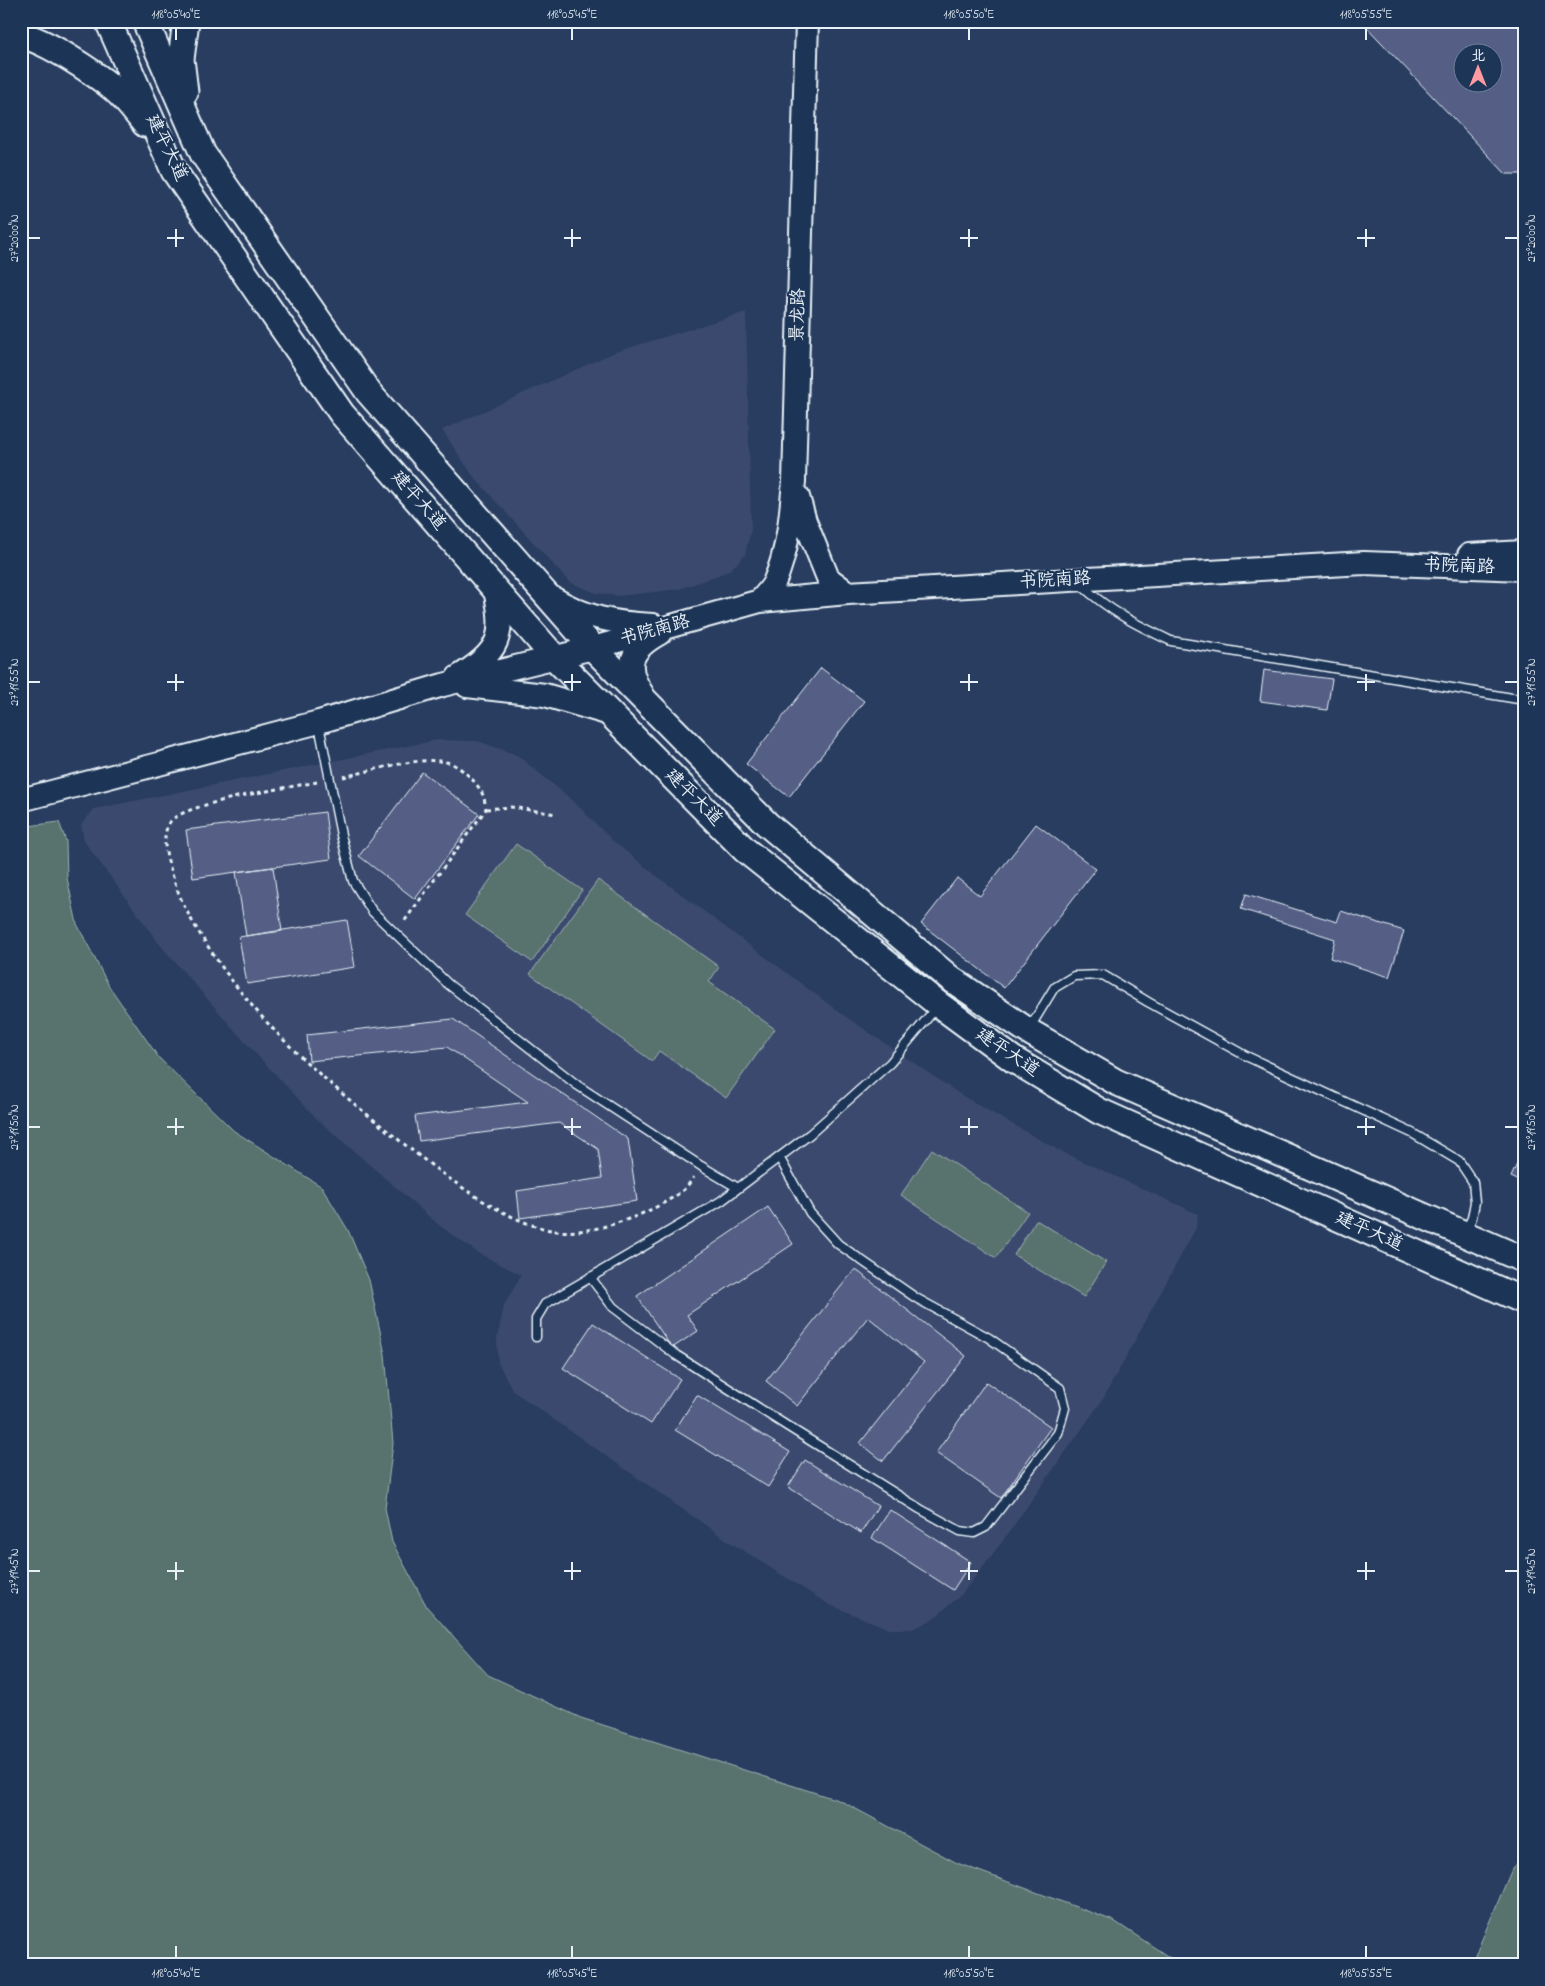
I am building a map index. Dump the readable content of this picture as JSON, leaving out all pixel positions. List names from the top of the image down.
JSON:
{
  "streets": {
    "main road": ["建平大道"],
    "street": ["景龙路", "书院南路"]
  },
  "crossings": [
    ["建平大道", "书院南路"],
    ["景龙路", "书院南路"]
  ],
  "north": "top",
  "coordinates": [
    "118°05'40\"E",
    "118°05'45\"E",
    "118°05'50\"E",
    "118°05'55\"E",
    "27°20'00\"N",
    "27°19'55\"N",
    "27°19'50\"N",
    "27°19'45\"N"
  ]
}
